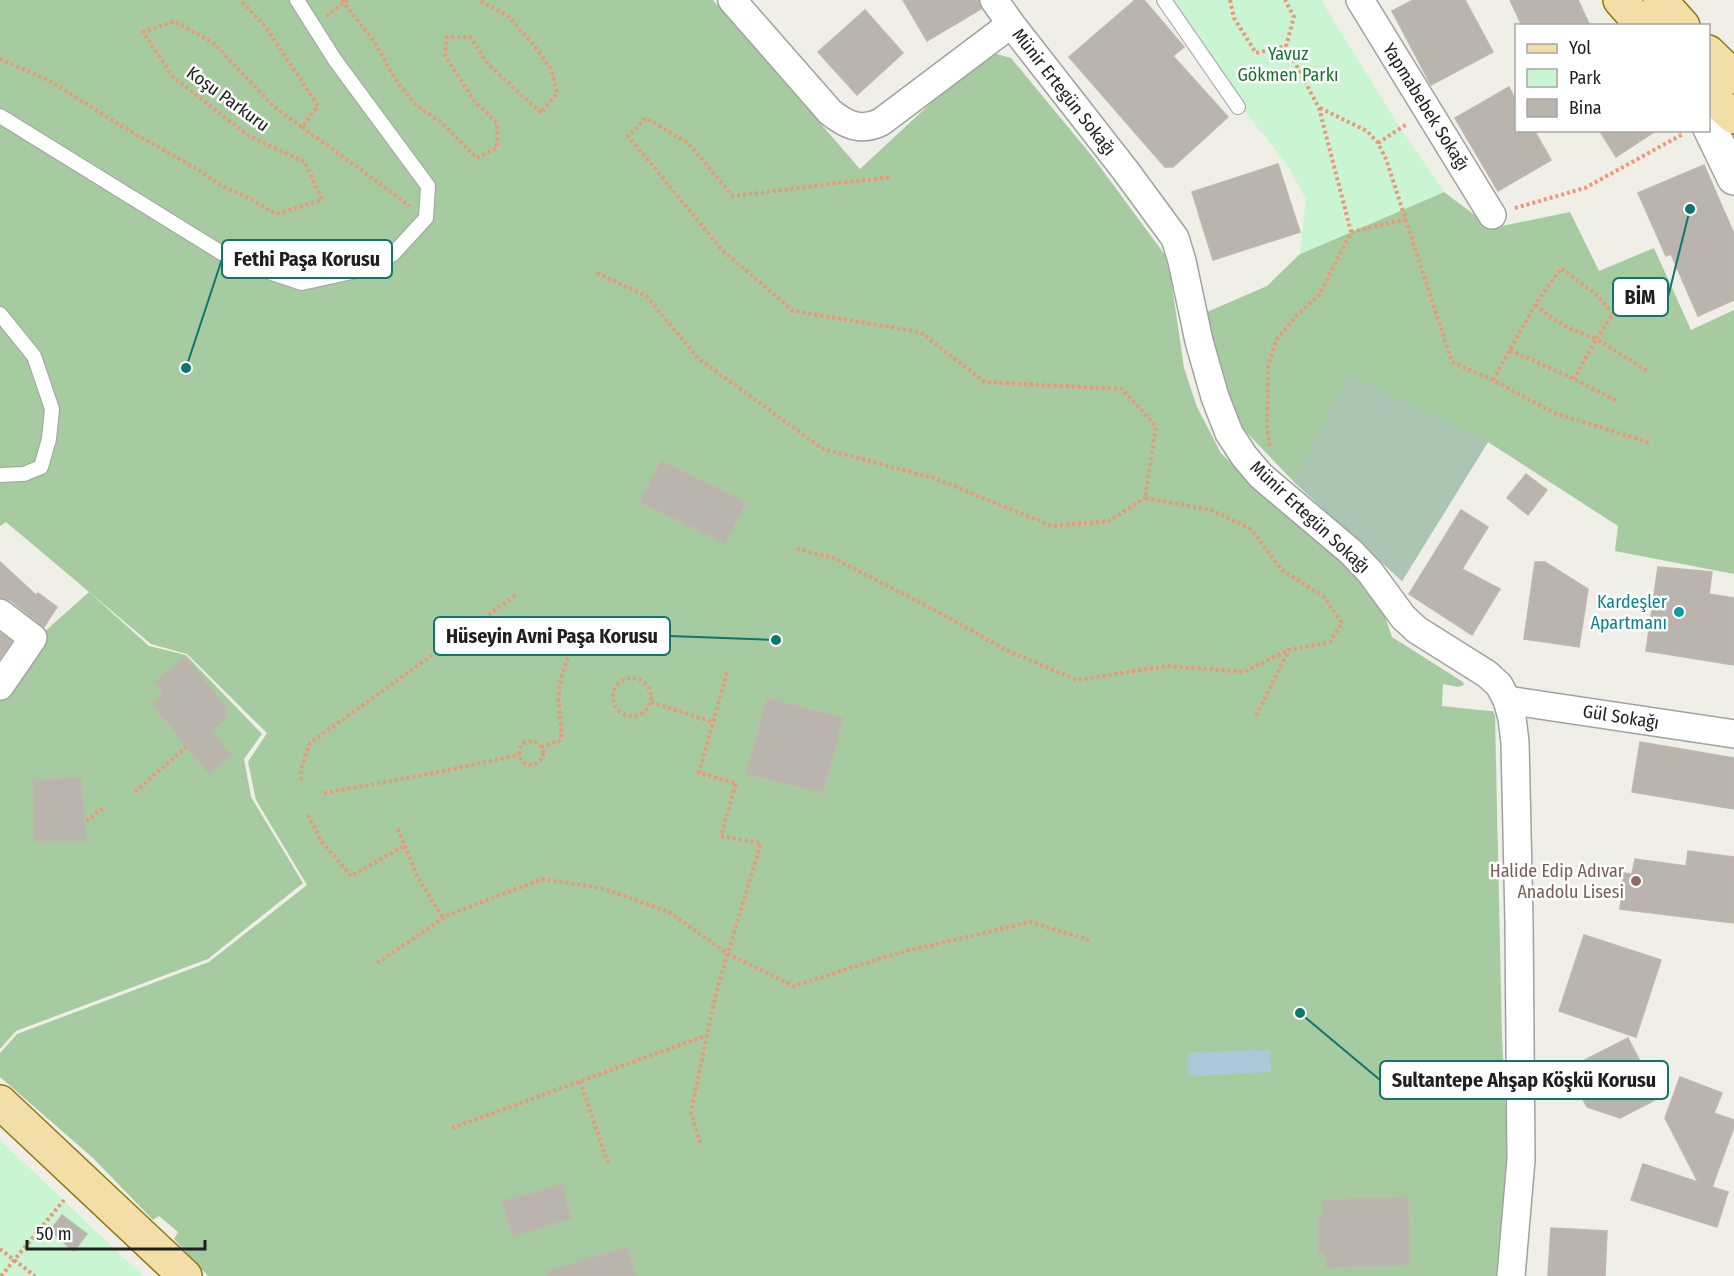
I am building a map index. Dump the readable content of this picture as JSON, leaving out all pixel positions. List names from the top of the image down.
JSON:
{
  "streets": {
    "street": ["Münir Ertegün Sokağı", "Yapmabebek Sokağı", "Gül Sokağı"],
    "path": ["Koşu Parkuru"]
  },
  "crossings": [
    ["Münir Ertegün Sokağı", "Gül Sokağı"]
  ],
  "parks": ["Yavuz Gökmen Parkı"],
  "places": [
    "BİM",
    "Fethi Paşa Korusu",
    "Kardeşler Apartmanı",
    "Hüseyin Avni Paşa Korusu",
    "Halide Edip Adıvar Anadolu Lisesi",
    "Sultantepe Ahşap Köşkü Korusu"
  ],
  "legend": ["Yol", "Park", "Bina"],
  "scale_bar": "50 m"
}
